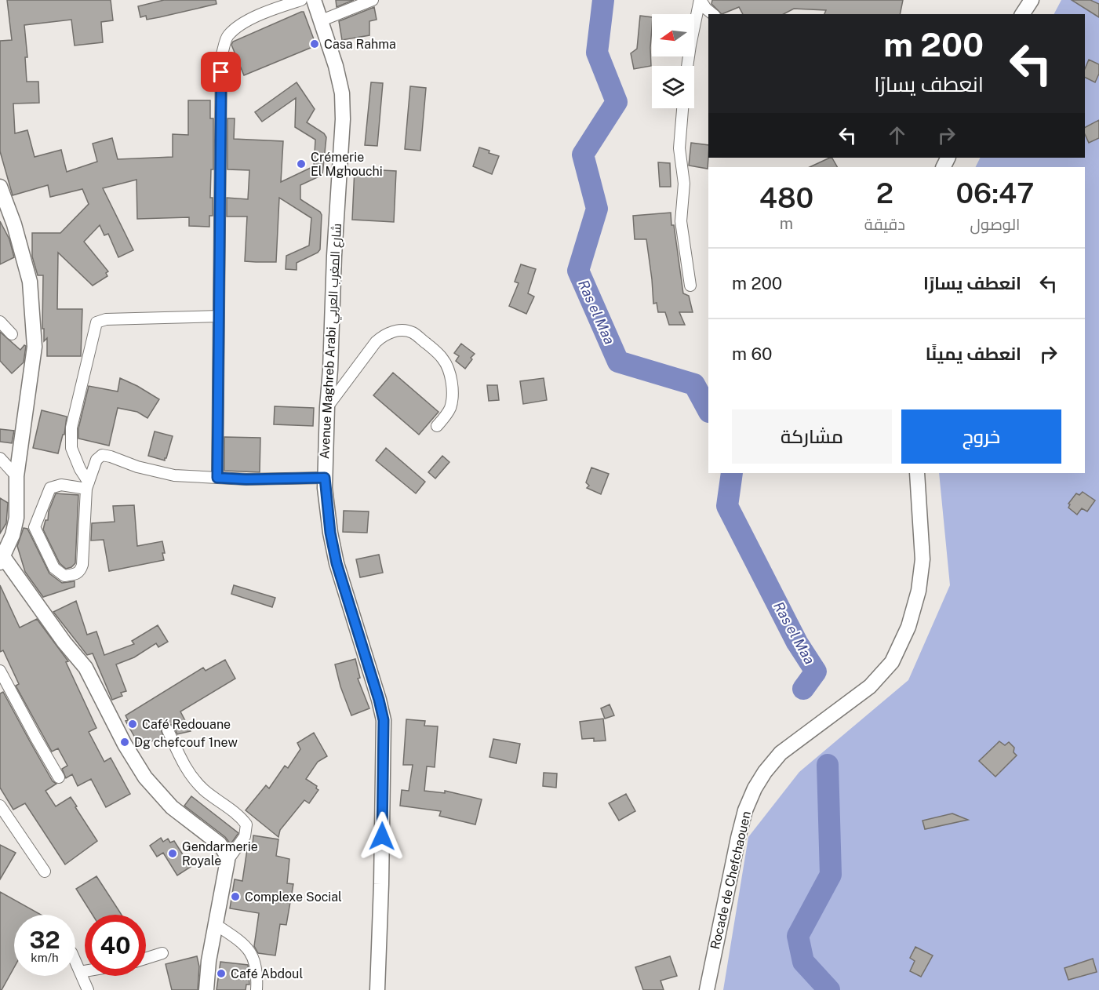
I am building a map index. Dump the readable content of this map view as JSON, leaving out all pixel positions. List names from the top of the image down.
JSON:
{
  "streets": {
    "street": ["Avenue Maghreb Arabi شارع المغرب العربي", "Rocade de Chefchaouen"]
  },
  "water": ["Ras el Maa"],
  "places": [
    "Casa Rahma",
    "Crémerie El Mghouchi",
    "Café Redouane",
    "Dg chefcouf 1new",
    "Gendarmerie Royale",
    "Complexe Social",
    "Café Abdoul"
  ],
  "north": "left",
  "page": {
    "turn": ["200 m", "انعطف يسارًا"],
    "eta": [
      "06:47",
      "الوصول",
      "2",
      "دقيقة",
      "480",
      "m"
    ],
    "list": [
      {
        "name": "انعطف يسارًا",
        "value": "200 m"
      },
      {
        "name": "انعطف يمينًا",
        "value": "60 m"
      }
    ],
    "buttons": ["خروج", "مشاركة"],
    "speed": "32 km/h",
    "limit": "40"
  }
}
